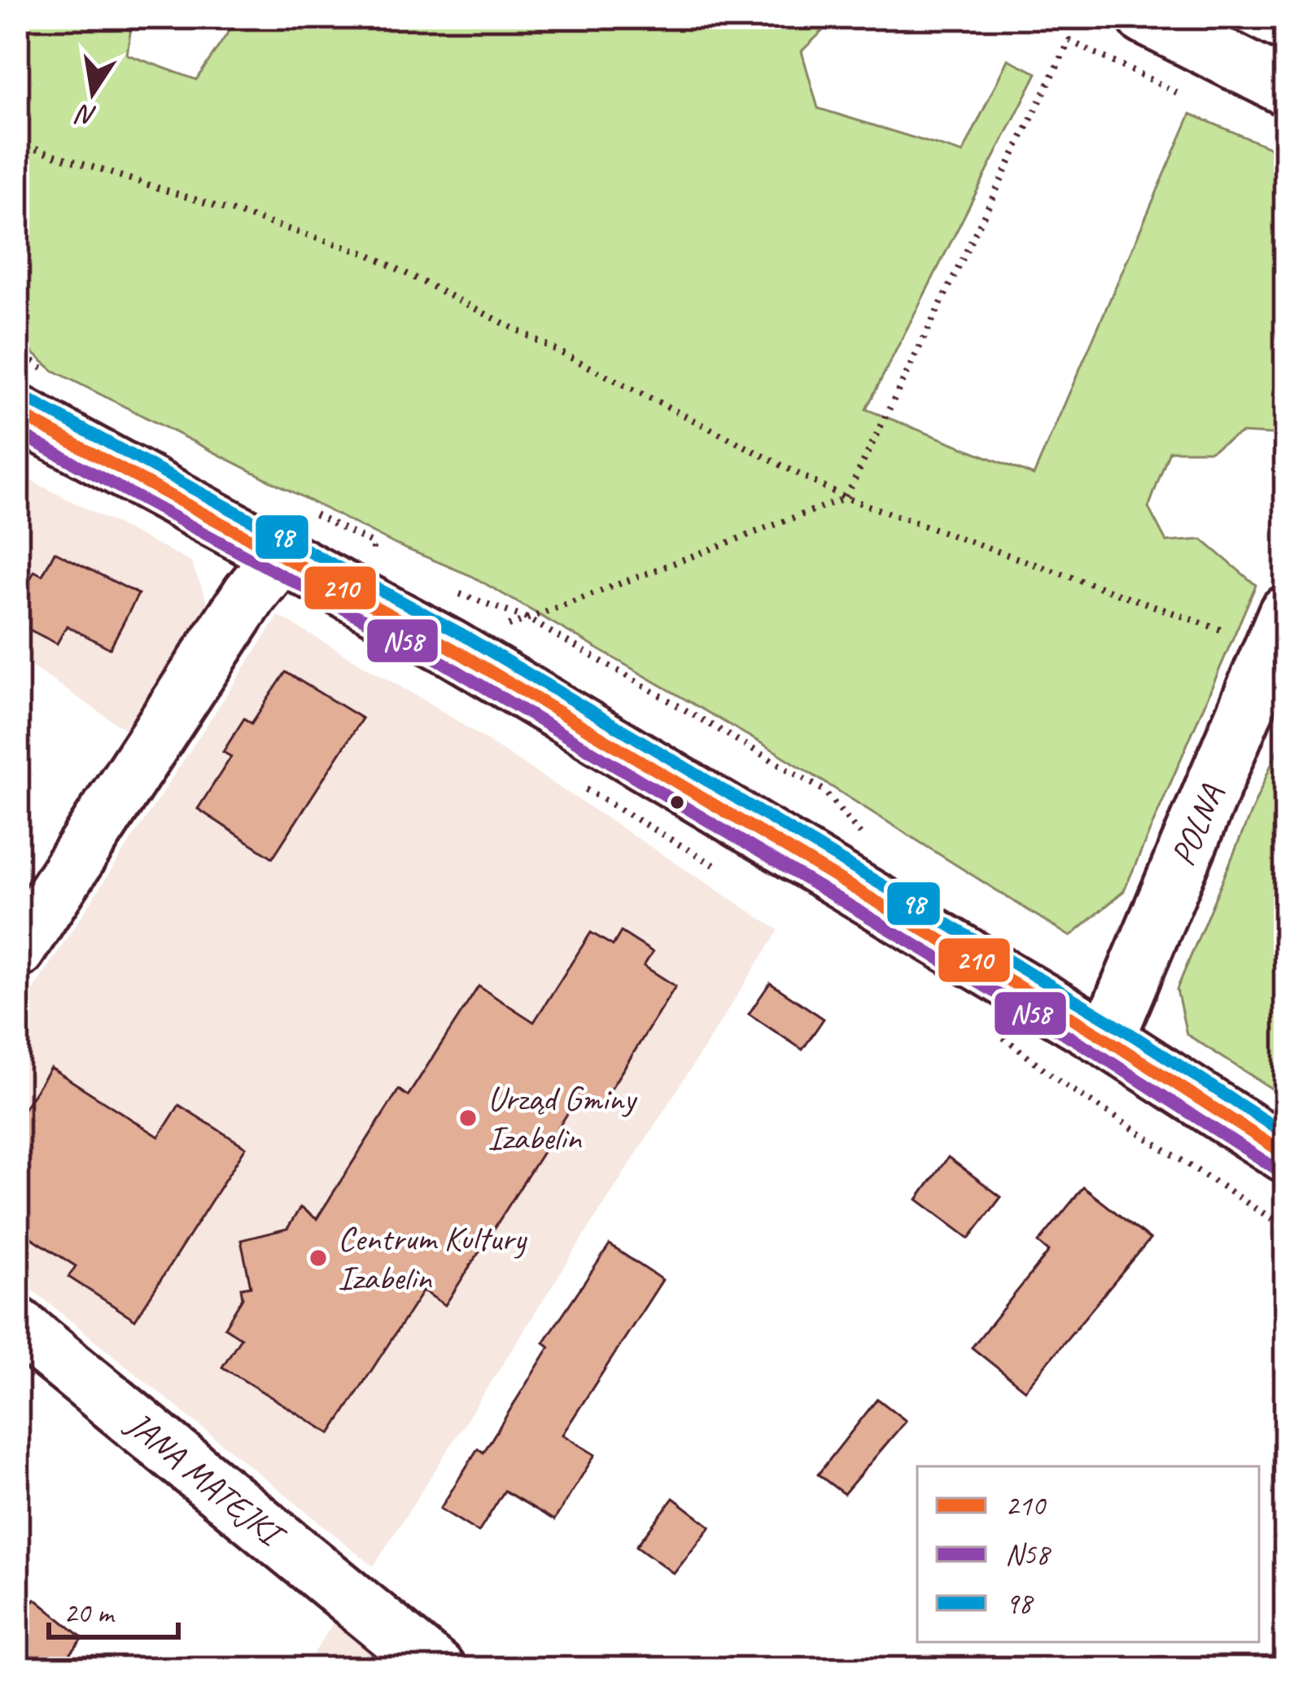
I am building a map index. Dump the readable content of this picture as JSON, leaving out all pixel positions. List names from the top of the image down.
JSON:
{
  "streets": {
    "street": ["POLNA", "JANA MATEJKI"]
  },
  "places": ["Urząd Gminy Izabelin", "Centrum Kultury Izabelin"],
  "lines": ["transit line 98", "transit line 210", "transit line N58"],
  "legend": ["210", "N58", "98"],
  "scale_bar": "20 m",
  "north": "bottom"
}
